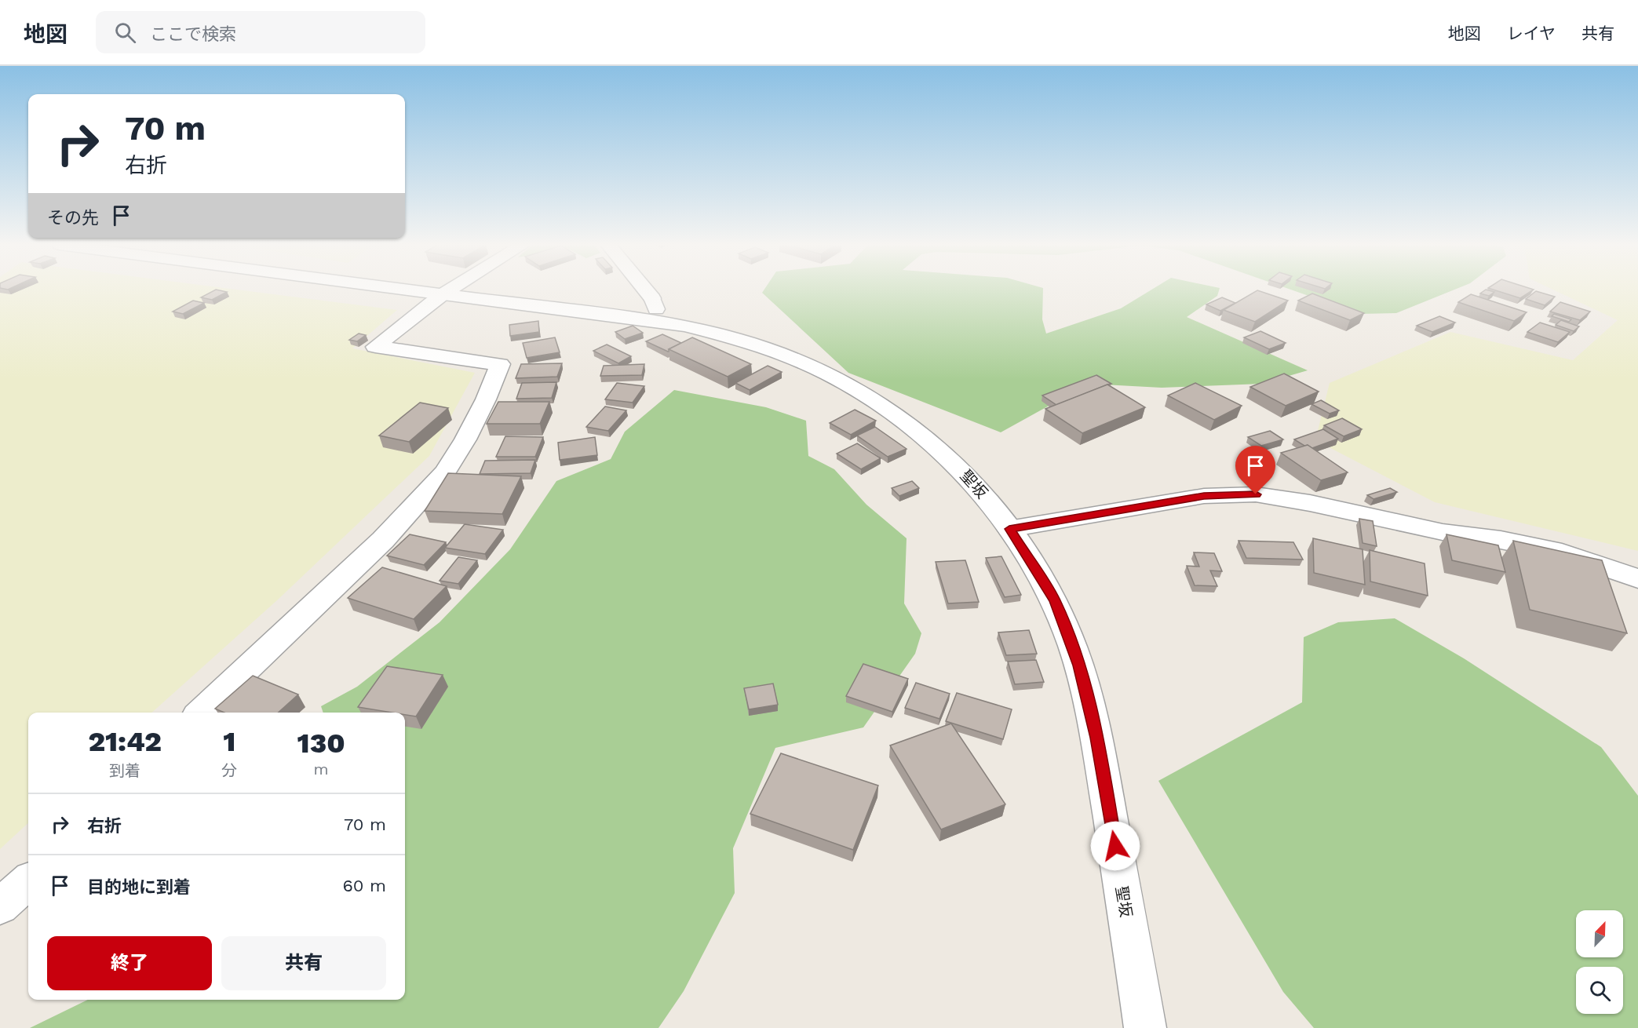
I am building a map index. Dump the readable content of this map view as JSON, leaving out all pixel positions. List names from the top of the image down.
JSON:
{
  "streets": {
    "street": ["聖坂"]
  },
  "north": "top right",
  "page": {
    "header": "地図",
    "search": "ここで検索",
    "nav": ["地図", "レイヤ", "共有"],
    "turn": ["70 m", "右折"],
    "then": "その先",
    "eta": [
      "21:42",
      "到着",
      "1",
      "分",
      "130",
      "m"
    ],
    "list": [
      {
        "name": "右折",
        "value": "70 m"
      },
      {
        "name": "目的地に到着",
        "value": "60 m"
      }
    ],
    "buttons": ["終了", "共有"]
  }
}
